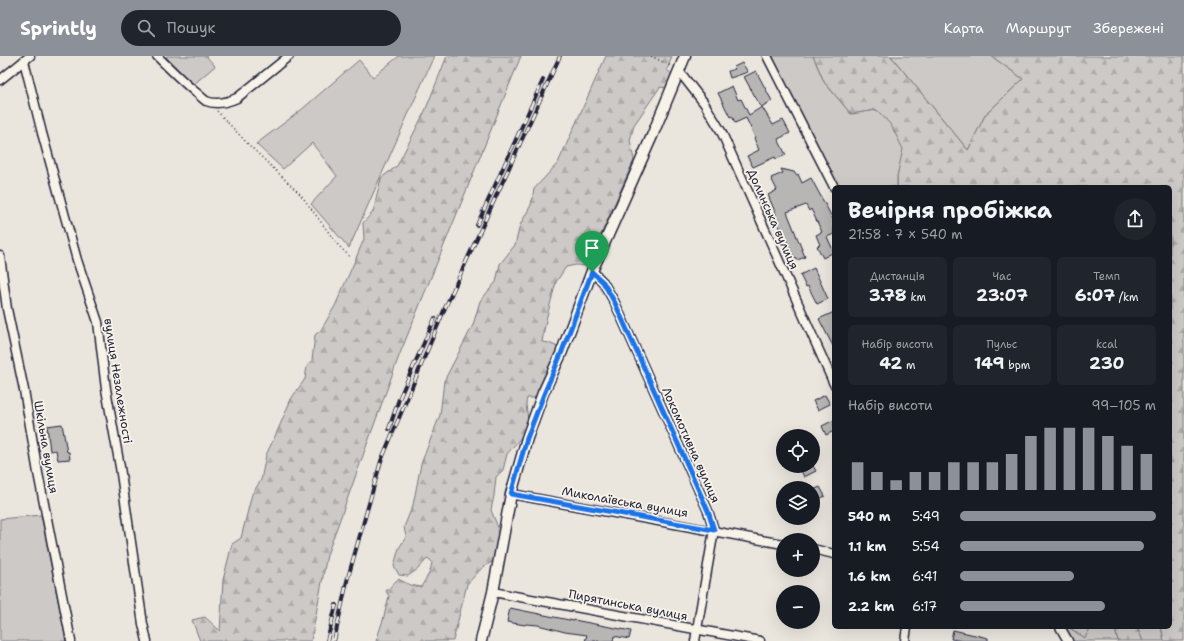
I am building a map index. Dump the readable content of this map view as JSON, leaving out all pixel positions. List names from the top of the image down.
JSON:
{
  "streets": {
    "street": [
      "Долинська вулиця",
      "вулиця Незалежності",
      "Локомотивна вулиця",
      "Шкільна вулиця",
      "Миколаївська вулиця",
      "Пирятинська вулиця"
    ]
  },
  "crossings": [
    ["Локомотивна вулиця", "Миколаївська вулиця"],
    ["Локомотивна вулиця", "Пирятинська вулиця"]
  ],
  "page": {
    "header": "Sprintly",
    "search": "Пошук",
    "nav": ["Карта", "Маршрут", "Збережені"],
    "heading": ["Вечірня пробіжка", "21:58 · 7 × 540 m"],
    "stats": [
      ["Дистанція", "3.78 km"],
      ["Час", "23:07"],
      ["Темп", "6:07 /km"],
      ["Набір висоти", "42 m"],
      ["Пульс", "149 bpm"],
      ["kcal", "230"]
    ],
    "chart": ["Набір висоти", "99–105 m"],
    "map_buttons": ["+", "−"],
    "list": [
      {
        "name": "540 m",
        "note": "5:49"
      },
      {
        "name": "1.1 km",
        "note": "5:54"
      },
      {
        "name": "1.6 km",
        "note": "6:41"
      },
      {
        "name": "2.2 km",
        "note": "6:17"
      }
    ]
  }
}
